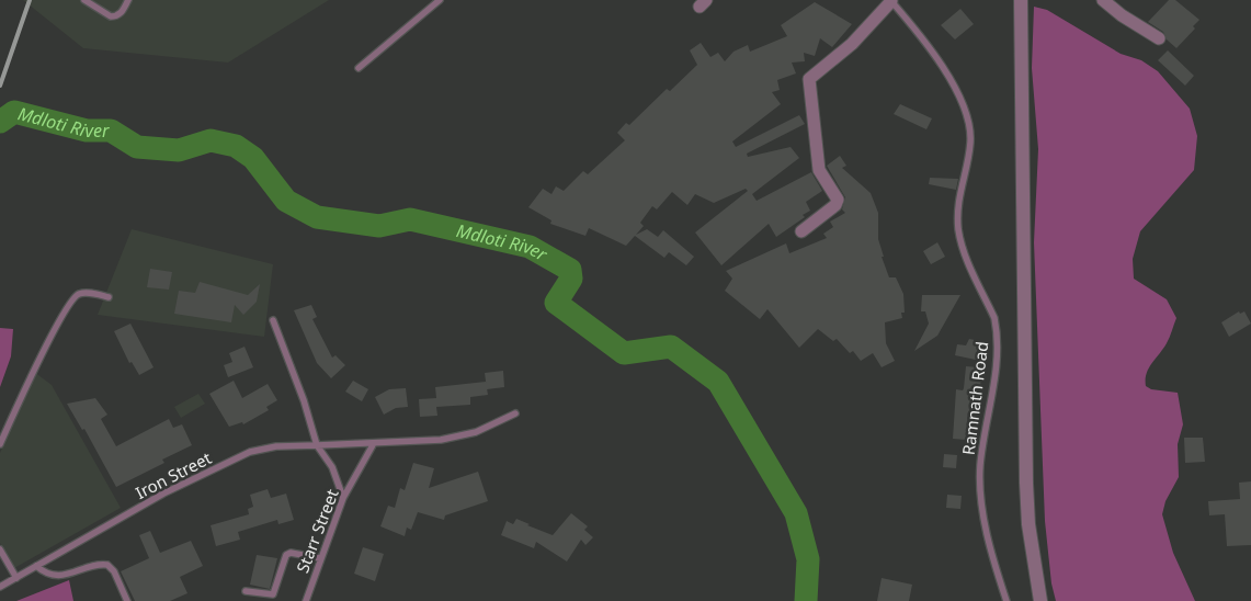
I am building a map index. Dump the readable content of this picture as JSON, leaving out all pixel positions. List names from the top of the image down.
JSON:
{
  "streets": {
    "lane": ["Ramnath Road", "Iron Street", "Starr Street"]
  },
  "crossings": [
    ["Iron Street", "Starr Street"]
  ],
  "water": ["Mdloti River"]
}
